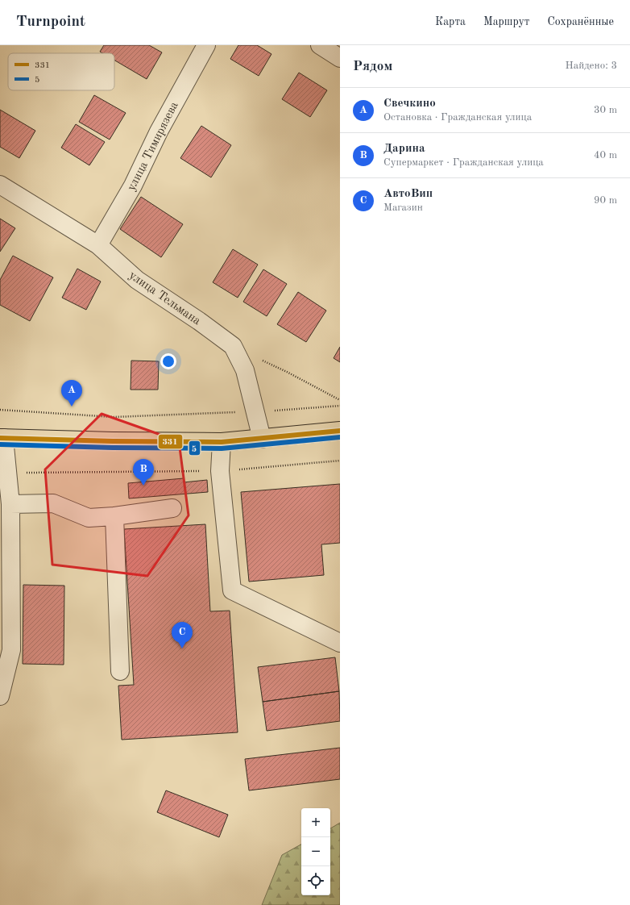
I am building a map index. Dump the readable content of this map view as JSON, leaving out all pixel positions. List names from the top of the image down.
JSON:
{
  "streets": {
    "street": ["улица Тимирязева", "улица Тельмана"]
  },
  "crossings": [
    ["улица Тимирязева", "улица Тельмана"]
  ],
  "lines": ["transit line 331", "transit line 5"],
  "legend": ["331", "5"],
  "page": {
    "header": "Turnpoint",
    "nav": ["Карта", "Маршрут", "Сохранённые"],
    "heading": ["Рядом", "Найдено: 3"],
    "list": [
      {
        "mark": "A",
        "name": "Свечкино",
        "note": "Остановка · Гражданская улица",
        "value": "30 m"
      },
      {
        "mark": "B",
        "name": "Дарина",
        "note": "Супермаркет · Гражданская улица",
        "value": "40 m"
      },
      {
        "mark": "C",
        "name": "АвтоВип",
        "note": "Магазин",
        "value": "90 m"
      }
    ],
    "pins": ["A", "B", "C"],
    "map_buttons": ["+", "−"]
  }
}
